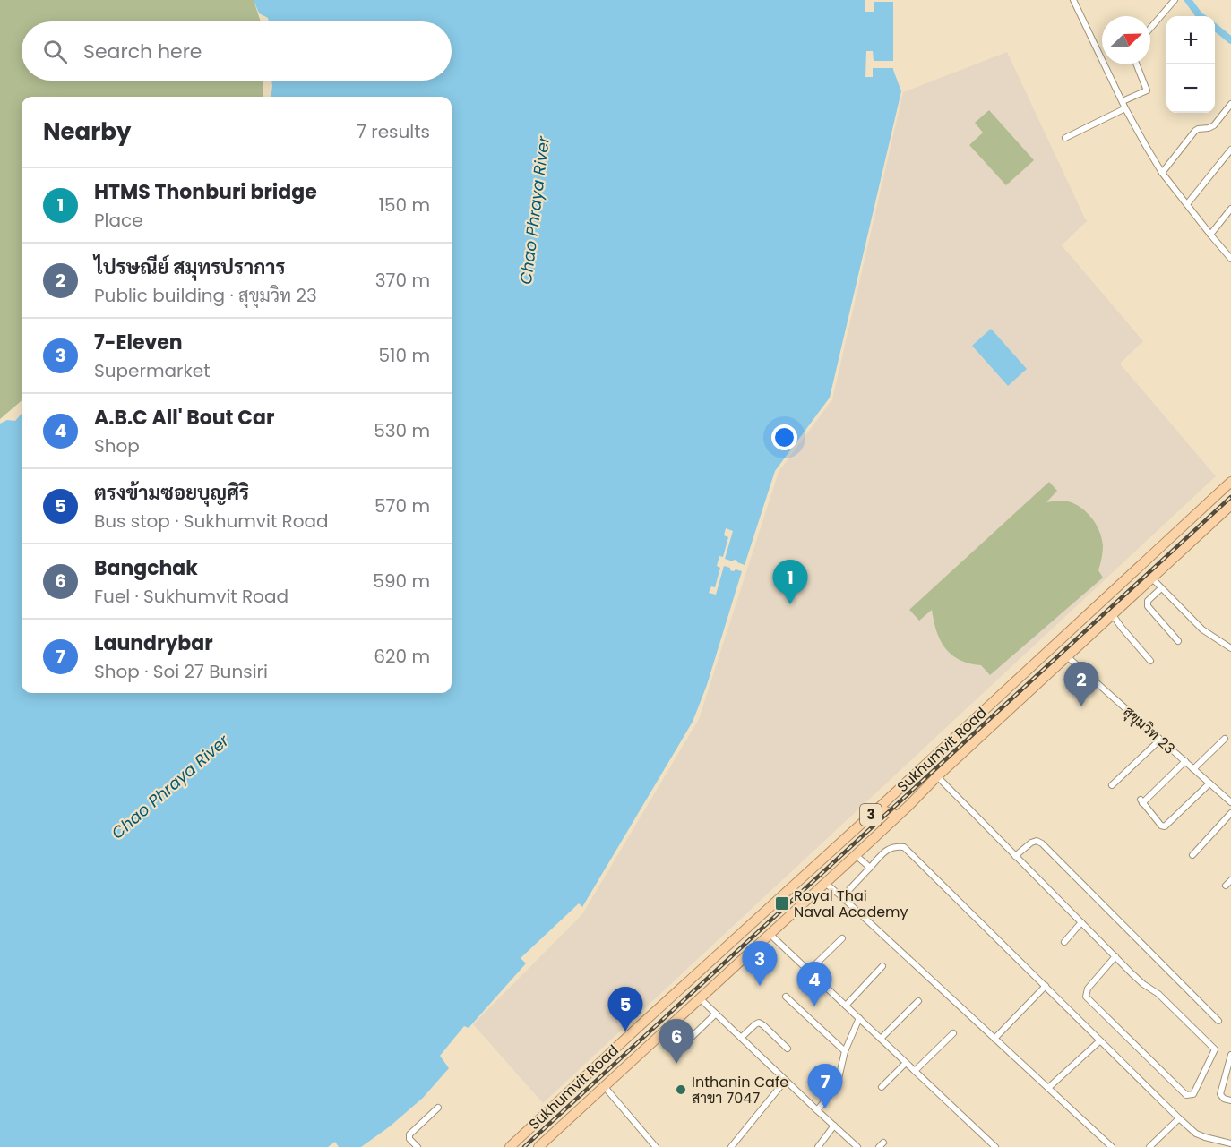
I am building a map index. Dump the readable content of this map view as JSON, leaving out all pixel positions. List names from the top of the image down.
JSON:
{
  "streets": {
    "highway": ["Sukhumvit Road", "3"],
    "street": ["สุขุมวิท 23"]
  },
  "crossings": [
    ["สุขุมวิท 23", "Sukhumvit Road"]
  ],
  "water": ["Chao Phraya River"],
  "places": {
    "transit": ["Royal Thai Naval Academy"],
    "other": ["Inthanin Cafe สาขา 7047"]
  },
  "north": "top right",
  "page": {
    "map_buttons": ["+", "−"],
    "search": "Search here",
    "heading": ["Nearby", "7 results"],
    "list": [
      {
        "mark": "1",
        "name": "HTMS Thonburi bridge",
        "note": "Place",
        "value": "150 m"
      },
      {
        "mark": "2",
        "name": "ไปรษณีย์ สมุทรปราการ",
        "note": "Public building · สุขุมวิท 23",
        "value": "370 m"
      },
      {
        "mark": "3",
        "name": "7-Eleven",
        "note": "Supermarket",
        "value": "510 m"
      },
      {
        "mark": "4",
        "name": "A.B.C All' Bout Car",
        "note": "Shop",
        "value": "530 m"
      },
      {
        "mark": "5",
        "name": "ตรงข้ามซอยบุญศิริ",
        "note": "Bus stop · Sukhumvit Road",
        "value": "570 m"
      },
      {
        "mark": "6",
        "name": "Bangchak",
        "note": "Fuel · Sukhumvit Road",
        "value": "590 m"
      },
      {
        "mark": "7",
        "name": "Laundrybar",
        "note": "Shop · Soi 27 Bunsiri",
        "value": "620 m"
      }
    ],
    "pins": [
      "1",
      "2",
      "3",
      "4",
      "5",
      "6",
      "7"
    ]
  }
}
